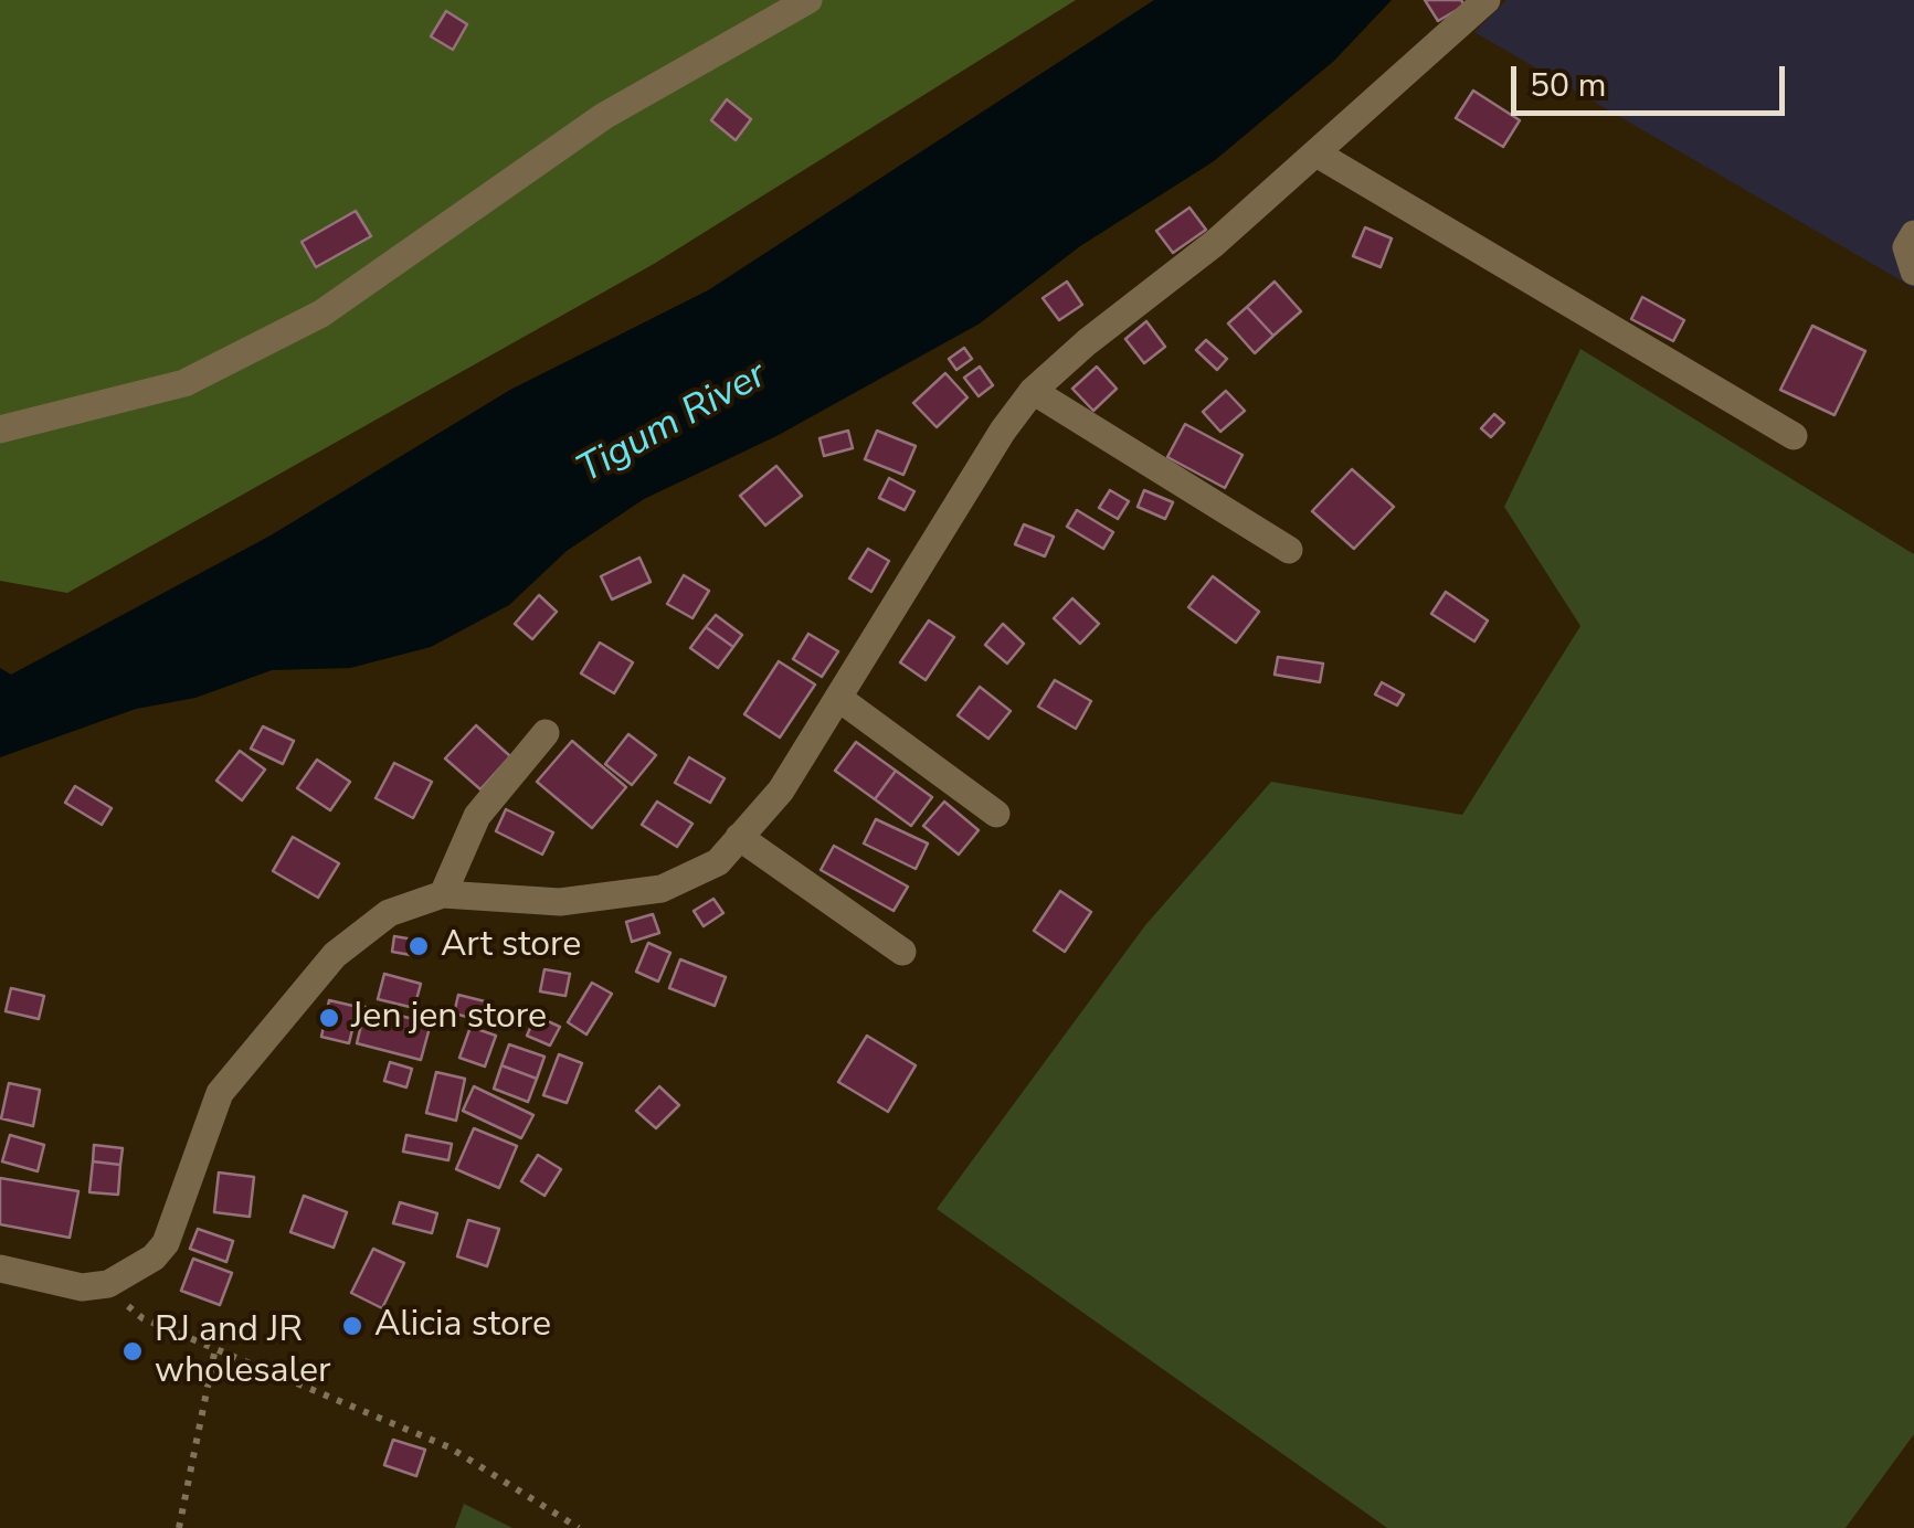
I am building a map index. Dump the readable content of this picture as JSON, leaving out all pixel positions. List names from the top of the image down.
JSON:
{
  "water": ["Tigum River"],
  "places": [
    "Art store",
    "Jen jen store",
    "Alicia store",
    "RJ and JR wholesaler"
  ],
  "scale_bar": "50 m"
}
